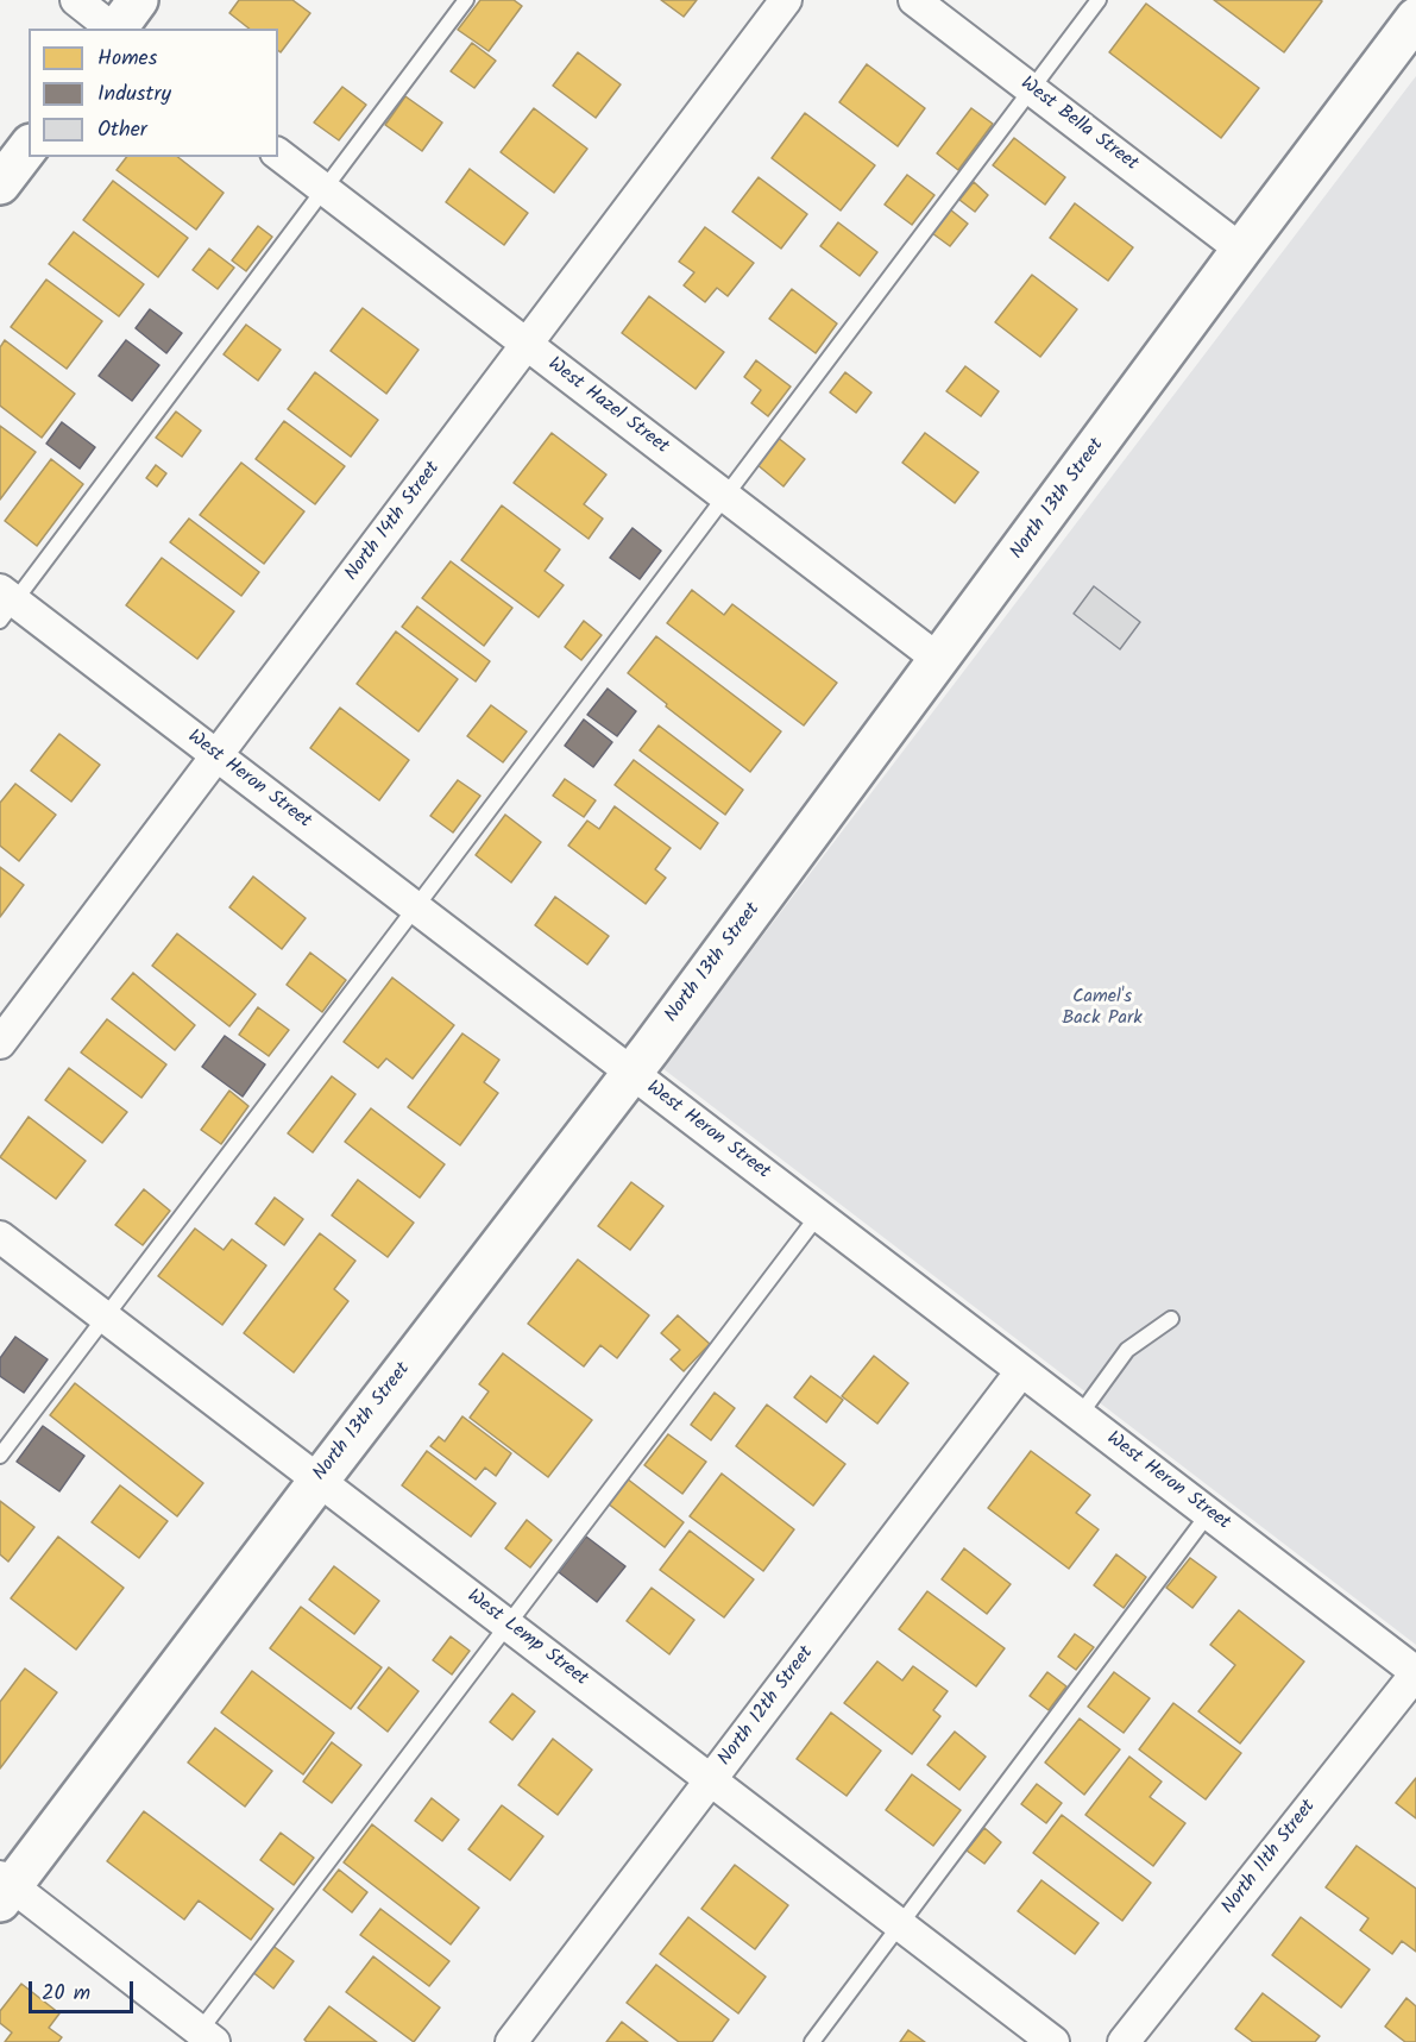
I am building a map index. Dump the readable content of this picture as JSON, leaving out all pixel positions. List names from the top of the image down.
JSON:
{
  "streets": {
    "street": [
      "West Bella Street",
      "West Hazel Street",
      "North 13th Street",
      "North 14th Street",
      "West Heron Street",
      "West Lemp Street",
      "North 12th Street",
      "North 11th Street"
    ]
  },
  "crossings": [
    ["West Bella Street", "North 13th Street"],
    ["West Hazel Street", "North 13th Street"],
    ["West Hazel Street", "North 14th Street"],
    ["North 13th Street", "West Heron Street"],
    ["North 13th Street", "West Lemp Street"],
    ["North 14th Street", "West Heron Street"],
    ["West Heron Street", "North 12th Street"],
    ["West Heron Street", "North 11th Street"],
    ["West Lemp Street", "North 12th Street"]
  ],
  "parks": ["Camel's Back Park"],
  "legend": ["Homes", "Industry", "Other"],
  "scale_bar": "20 m"
}
